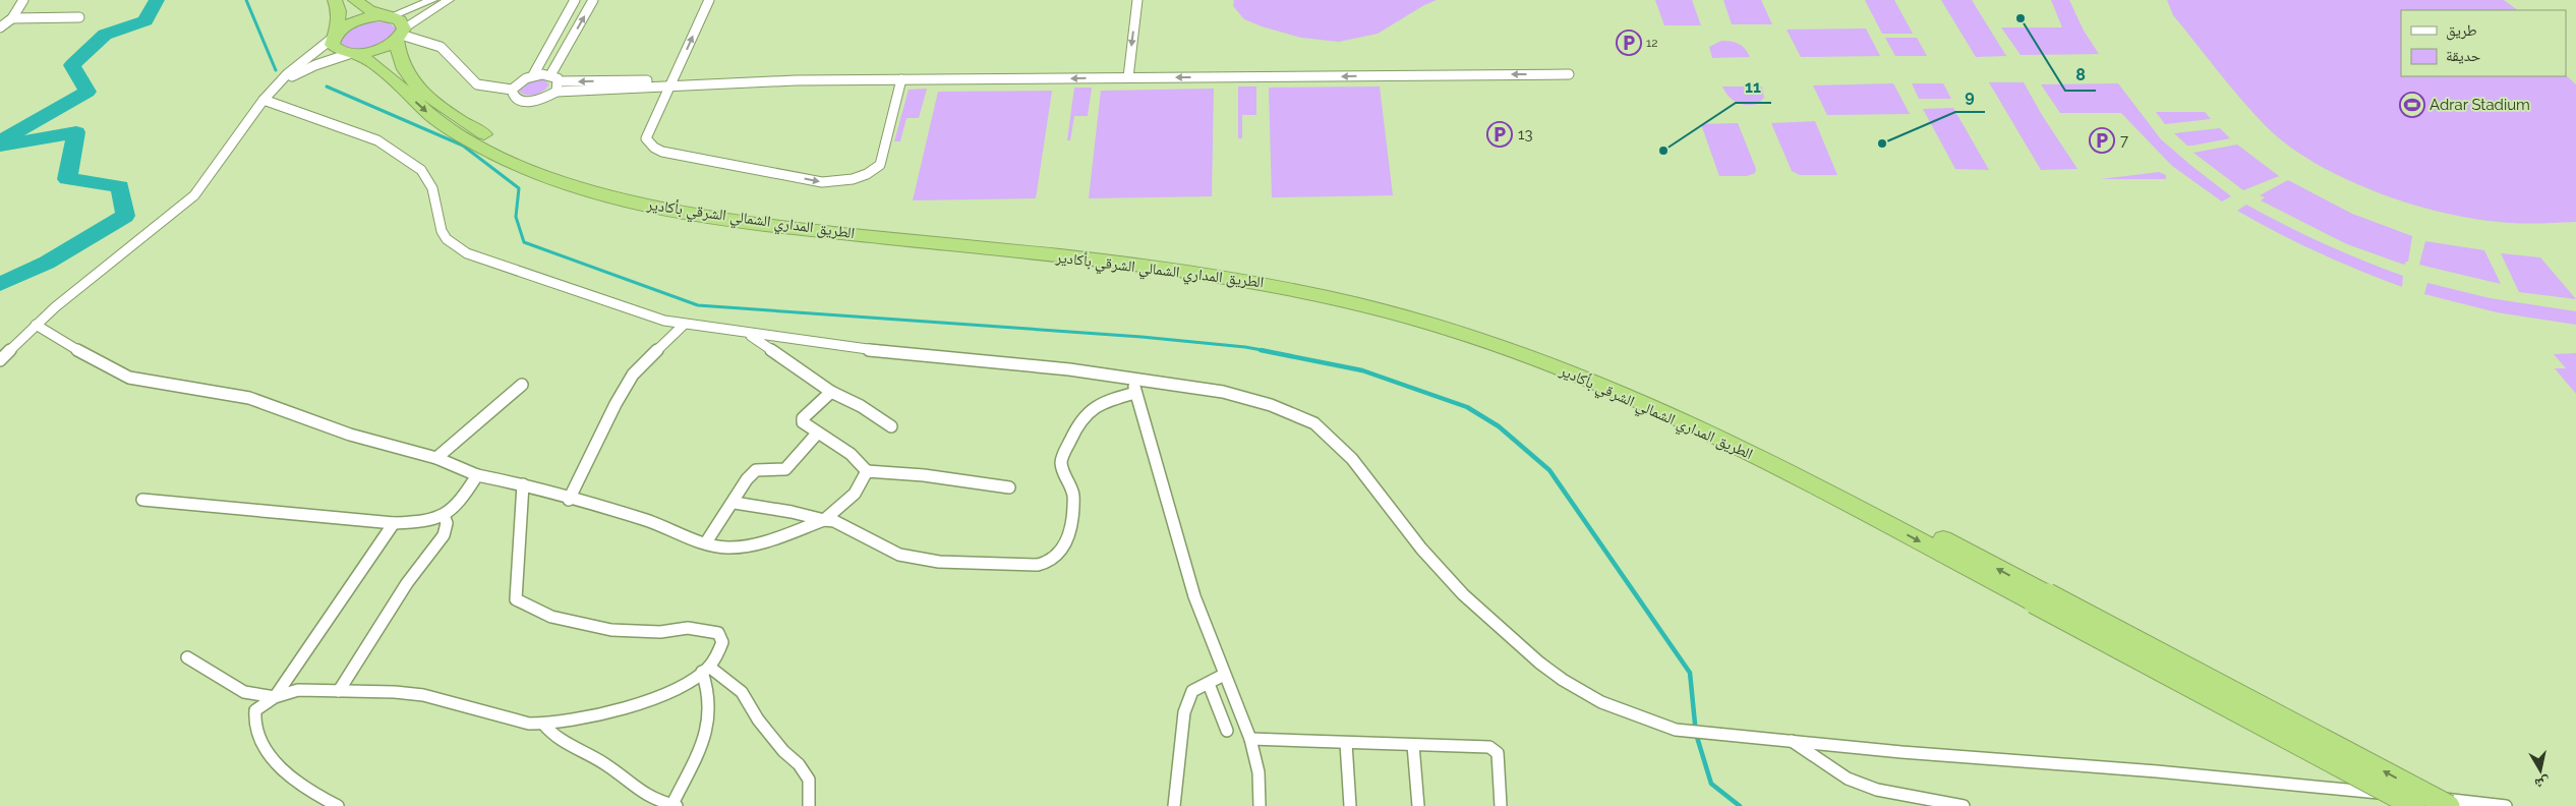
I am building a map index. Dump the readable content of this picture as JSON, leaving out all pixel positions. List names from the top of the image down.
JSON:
{
  "streets": {
    "highway": ["الطريق المداري الشمالي الشرقي بأكادير"]
  },
  "places": {
    "other": ["8", "9", "11"],
    "parking": ["12", "13", "7"],
    "sports": ["Adrar Stadium"]
  },
  "legend": ["طريق", "حديقة"],
  "north": "bottom"
}
